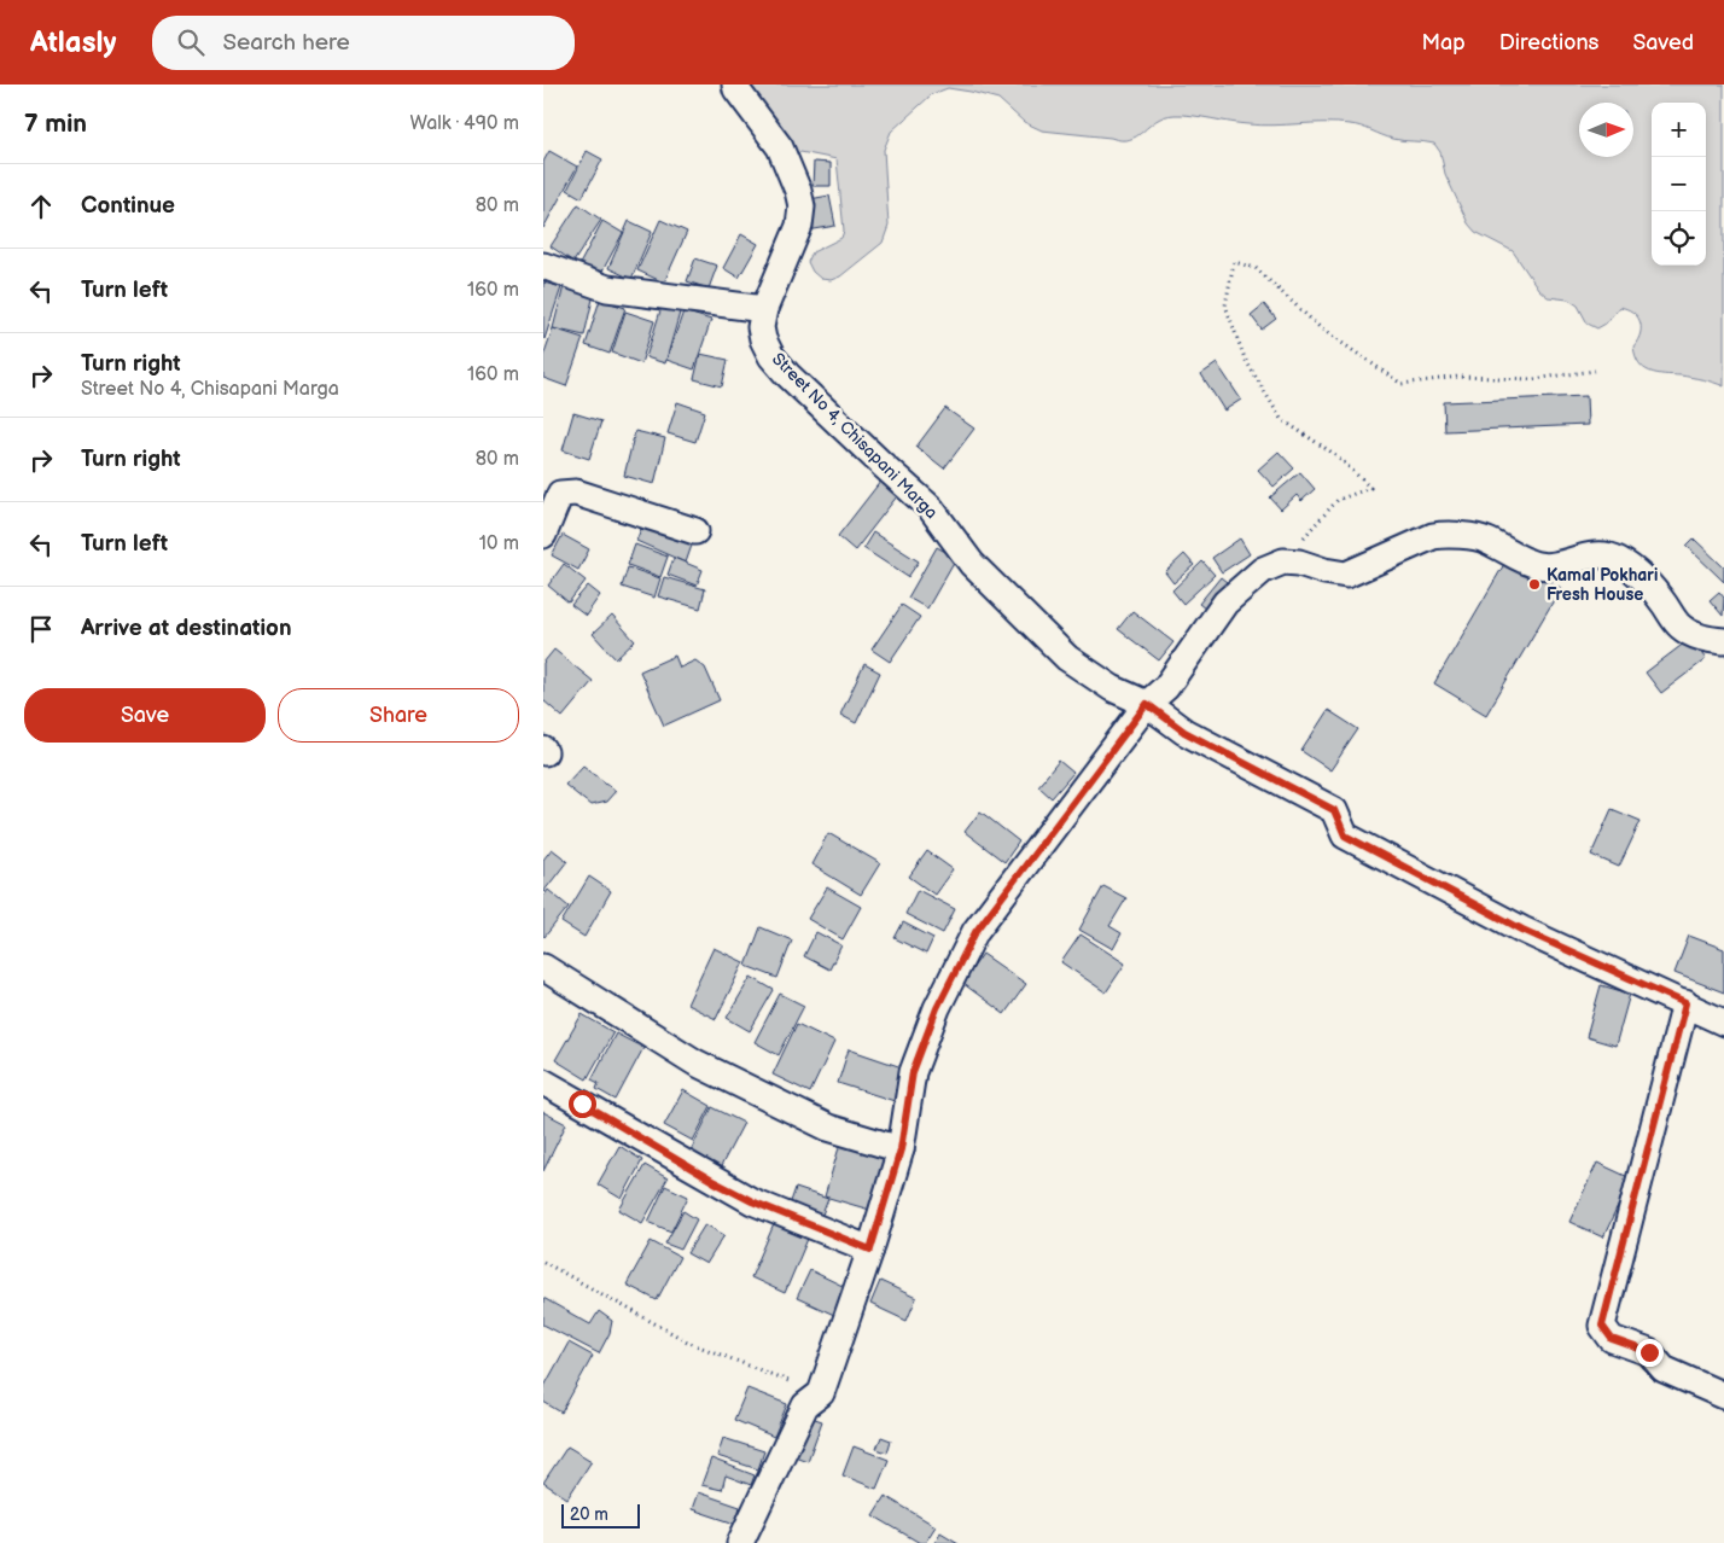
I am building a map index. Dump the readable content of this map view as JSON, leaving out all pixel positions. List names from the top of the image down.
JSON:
{
  "streets": {
    "street": ["Street No 4, Chisapani Marga"]
  },
  "places": ["Kamal Pokhari Fresh House"],
  "scale_bar": "20 m",
  "north": "right",
  "page": {
    "header": "Atlasly",
    "search": "Search here",
    "nav": ["Map", "Directions", "Saved"],
    "heading": ["7 min", "Walk · 490 m"],
    "map_buttons": ["+", "−"],
    "list": [
      ["Continue", "80 m"],
      ["Turn left", "160 m"],
      ["Turn right", "Street No 4, Chisapani Marga", "160 m"],
      ["Turn right", "80 m"],
      ["Turn left", "10 m"],
      "Arrive at destination"
    ],
    "buttons": ["Save", "Share"],
    "scale": "20 m"
  }
}
